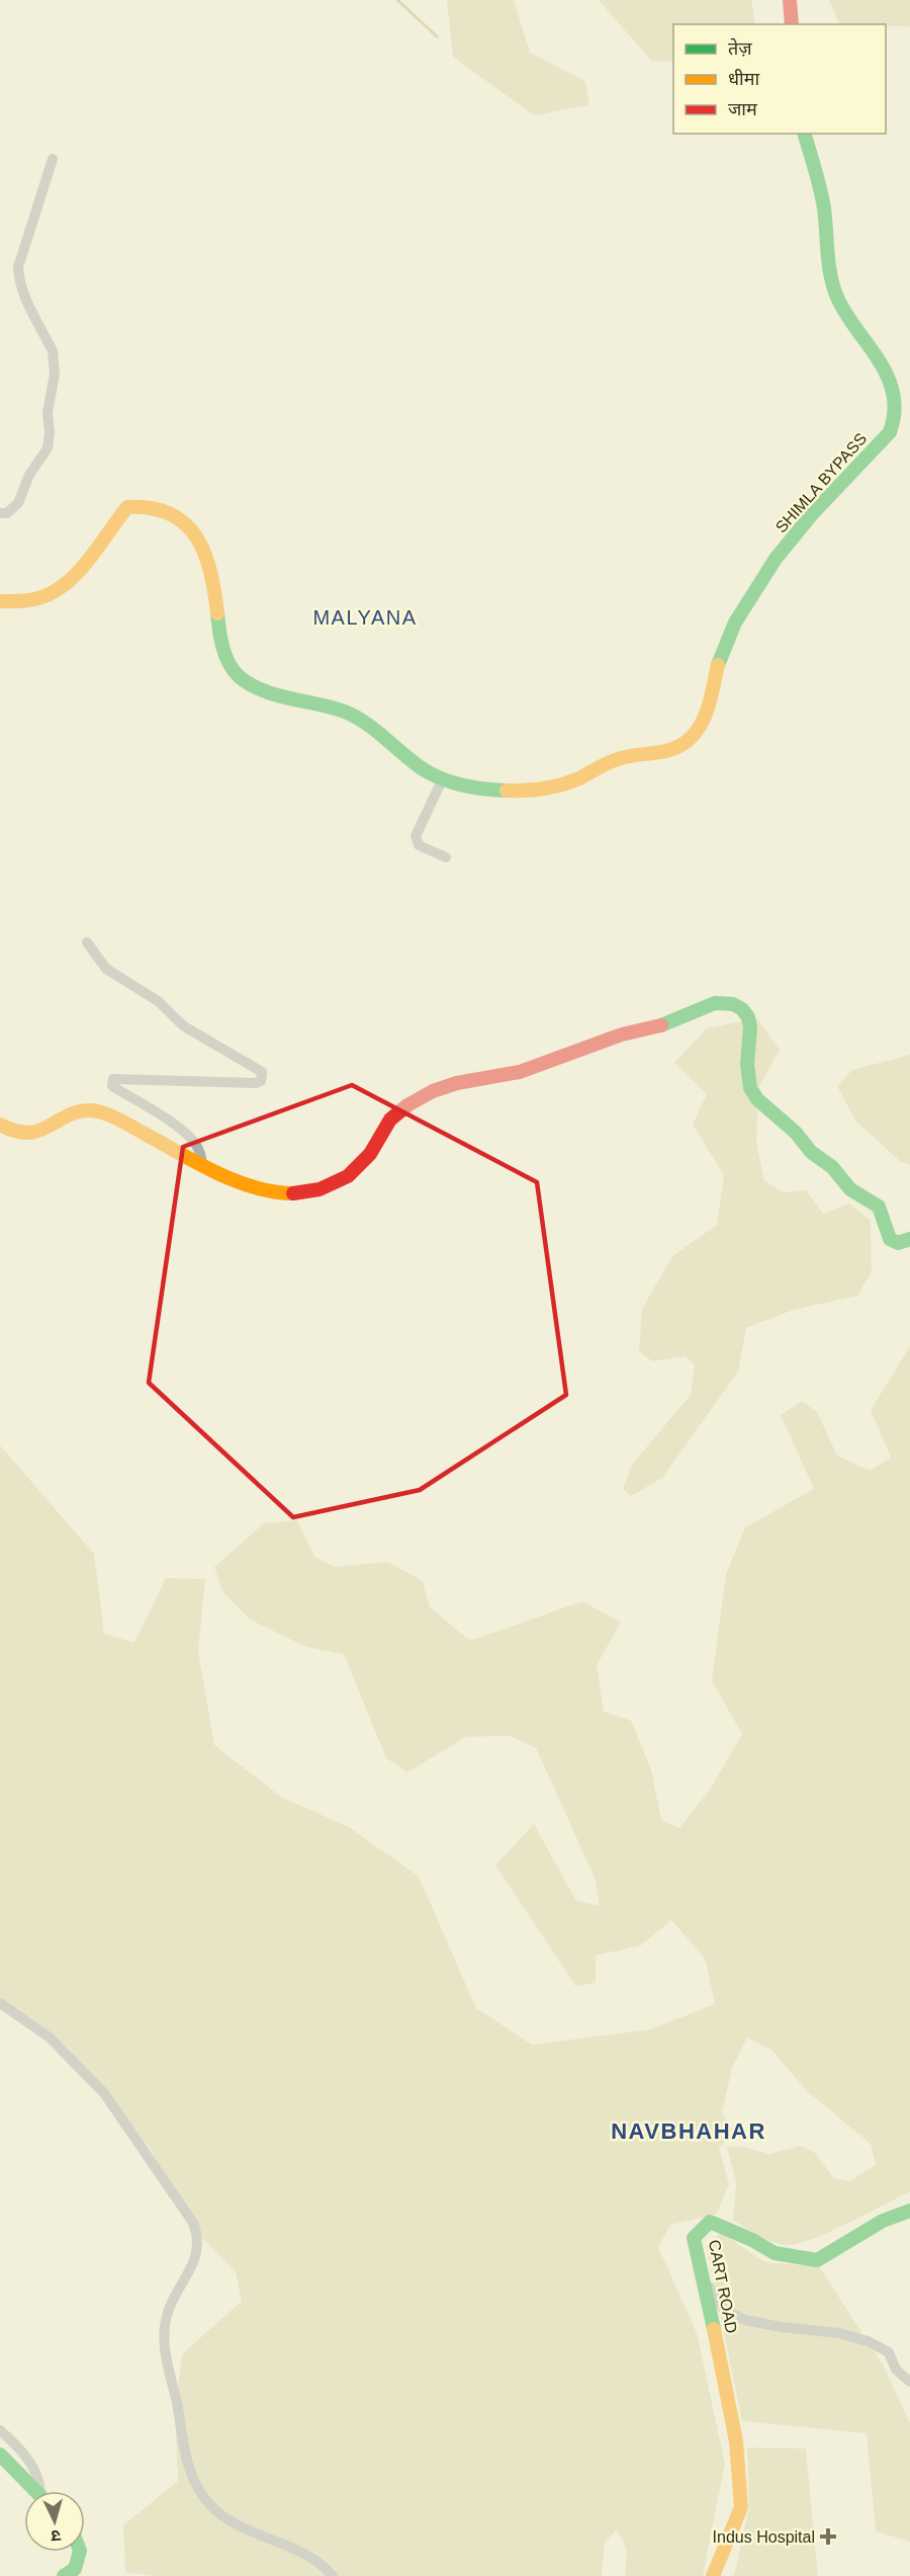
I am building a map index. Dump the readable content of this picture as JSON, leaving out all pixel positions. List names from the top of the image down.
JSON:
{
  "streets": {
    "main road": ["SHIMLA BYPASS", "CART ROAD"]
  },
  "districts": ["MALYANA", "NAVBHAHAR"],
  "places": {
    "health": ["Indus Hospital"]
  },
  "legend": ["तेज़", "धीमा", "जाम"],
  "north": "bottom"
}
